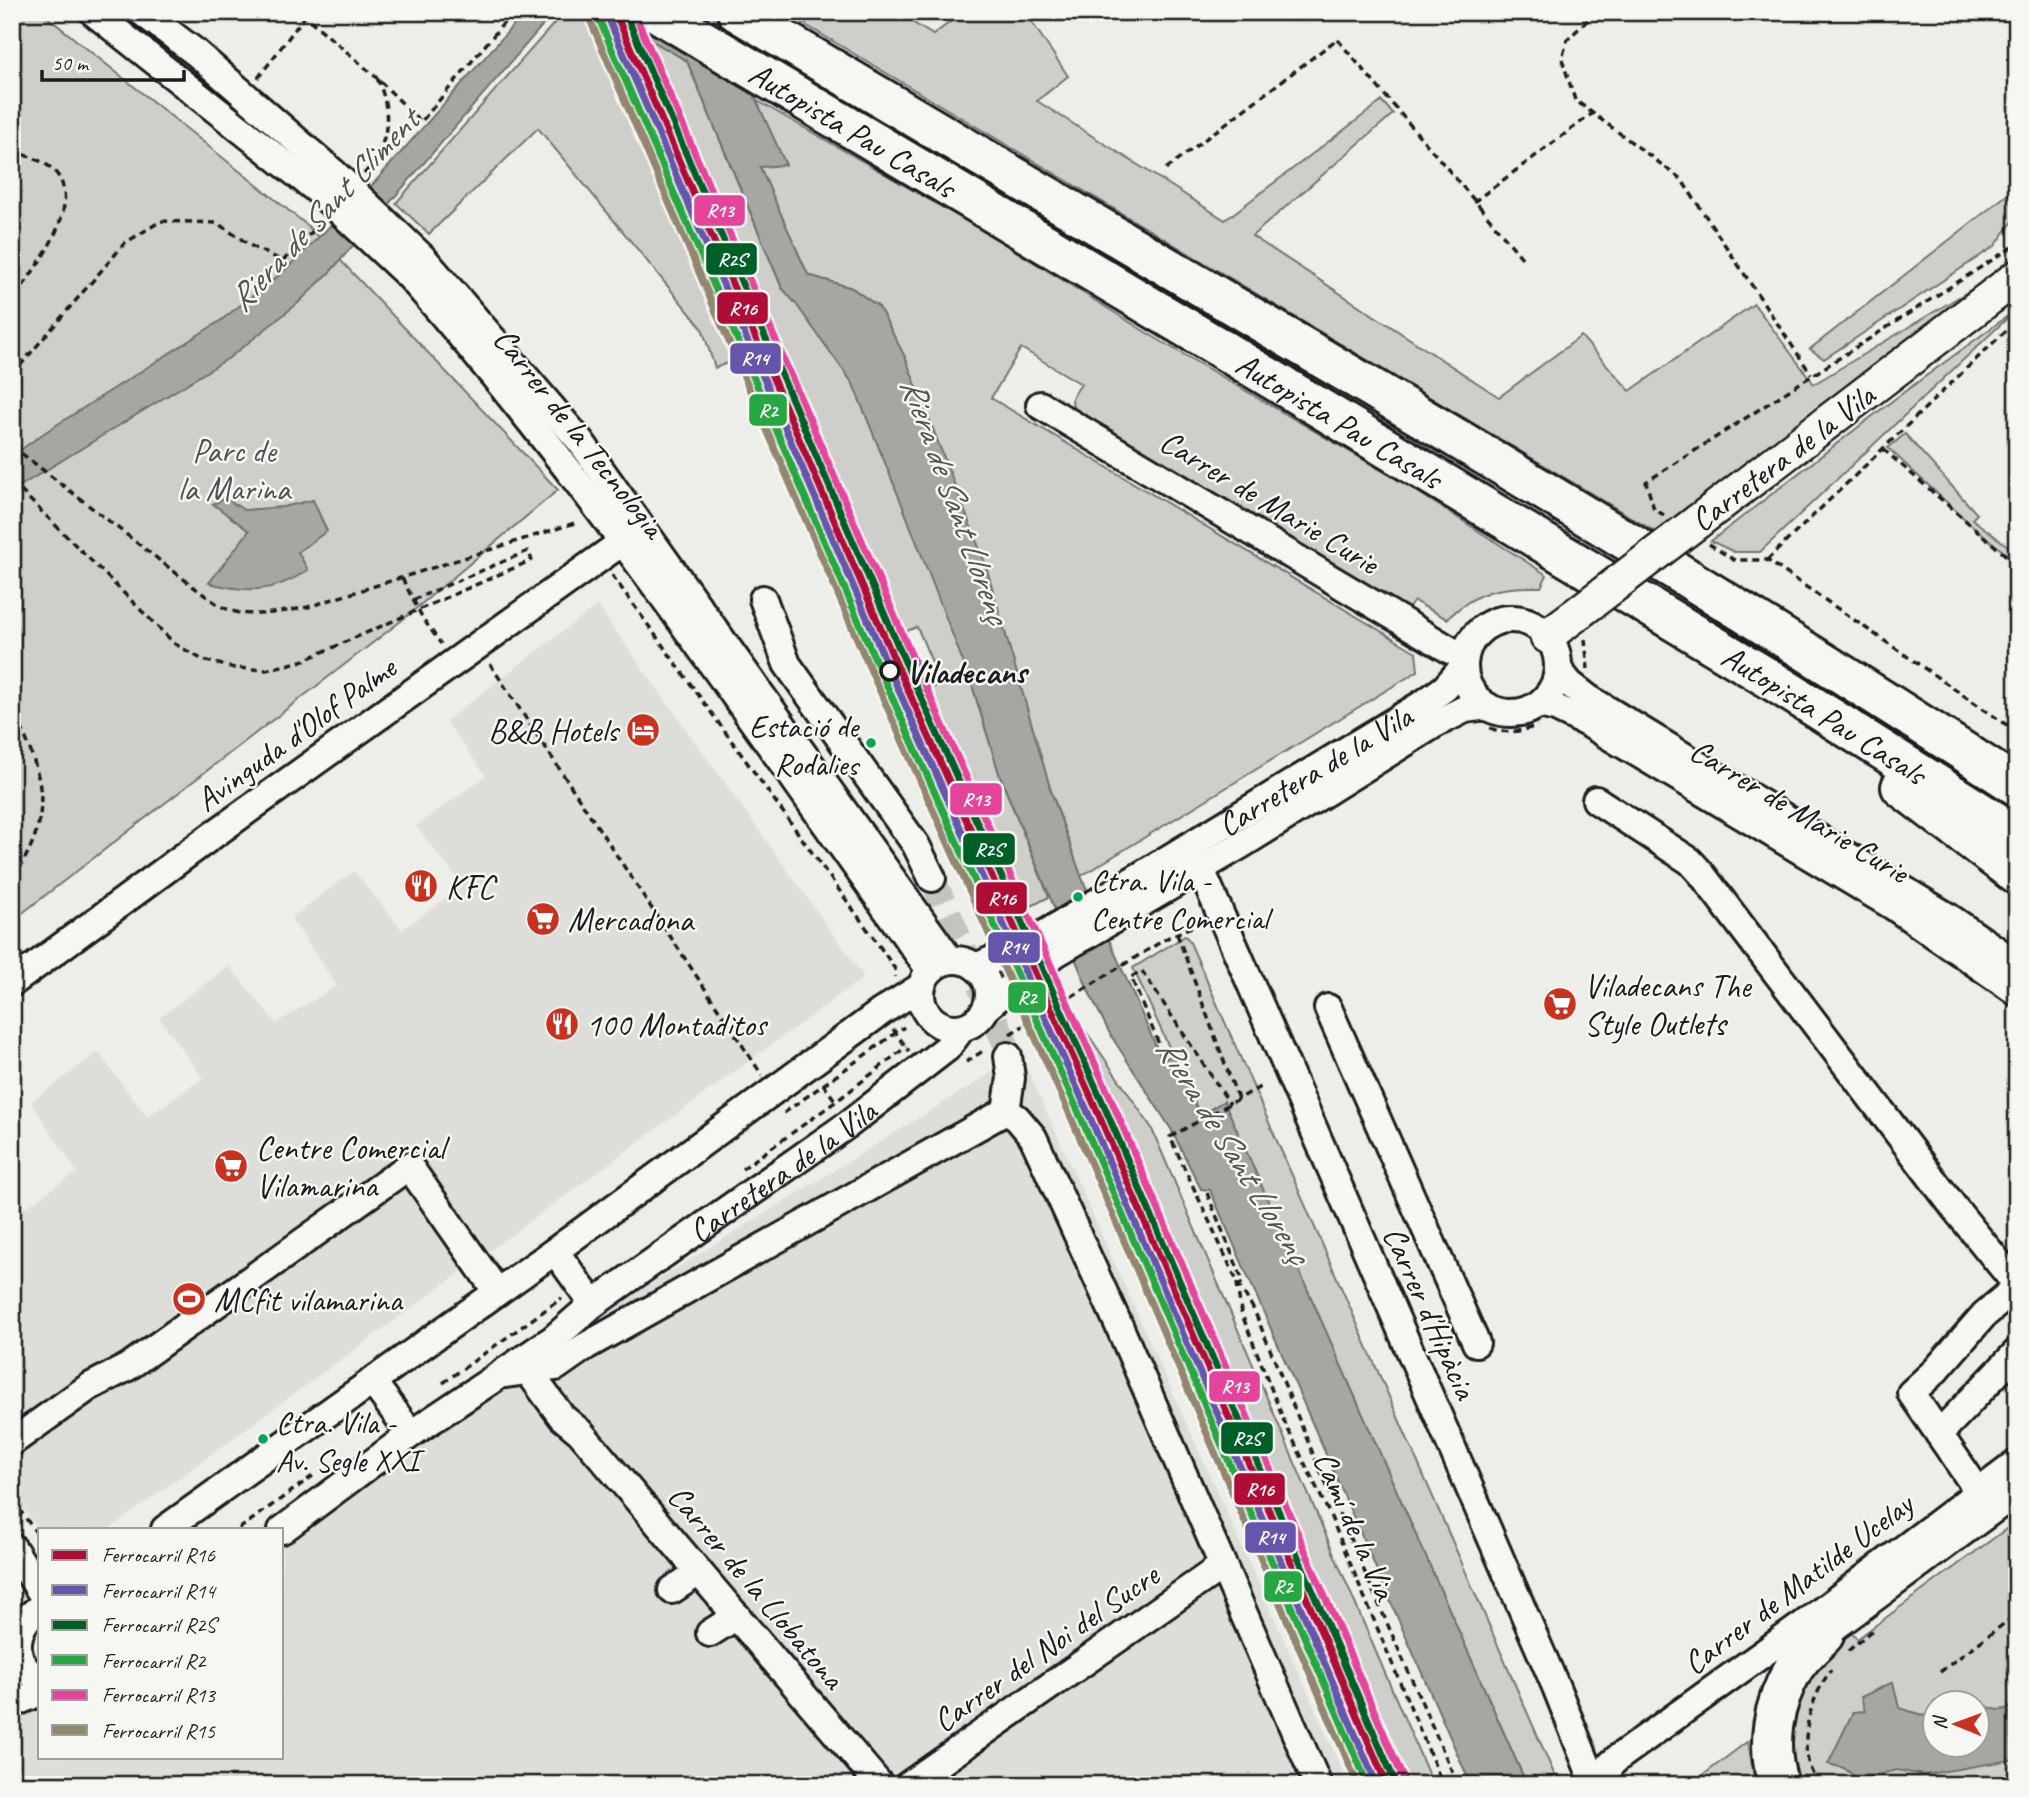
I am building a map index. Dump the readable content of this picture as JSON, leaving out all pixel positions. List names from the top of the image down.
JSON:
{
  "streets": {
    "highway": ["Autopista Pau Casals"],
    "main road": ["Carretera de la Vila"],
    "street": [
      "Carrer de la Tecnologia",
      "Carrer de Marie Curie",
      "Avinguda d'Olof Palme",
      "Carrer d'Hipàcia",
      "Carrer de Matilde Ucelay",
      "Carrer de la Llobatona",
      "Carrer del Noi del Sucre"
    ],
    "path": ["Camí de la Via"]
  },
  "crossings": [
    ["Carrer de la Tecnologia", "Carretera de la Vila"],
    ["Carrer de la Tecnologia", "Avinguda d'Olof Palme"],
    ["Carretera de la Vila", "Carrer de Marie Curie"],
    ["Carretera de la Vila", "Carrer d'Hipàcia"],
    ["Carretera de la Vila", "Carrer de la Llobatona"]
  ],
  "water": ["Riera de Sant Climent", "Riera de Sant Llorenç"],
  "parks": ["Parc de la Marina"],
  "places": {
    "other": [
      "Viladecans",
      "Estació de Rodalies",
      "Ctra. Vila - Centre Comercial",
      "Ctra. Vila - Av. Segle XXI"
    ],
    "hotel": ["B&B Hotels"],
    "restaurant": ["KFC", "100 Montaditos"],
    "supermarket": ["Mercadona", "Viladecans The Style Outlets", "Centre Comercial Vilamarina"],
    "sports": ["MCfit vilamarina"]
  },
  "lines": [
    "rail line R16",
    "rail line R2S",
    "rail line R13",
    "rail line R14",
    "rail line R2",
    "rail line R15"
  ],
  "legend": [
    "Ferrocarril R16",
    "Ferrocarril R14",
    "Ferrocarril R2S",
    "Ferrocarril R2",
    "Ferrocarril R13",
    "Ferrocarril R15"
  ],
  "scale_bar": "50 m",
  "north": "left"
}
